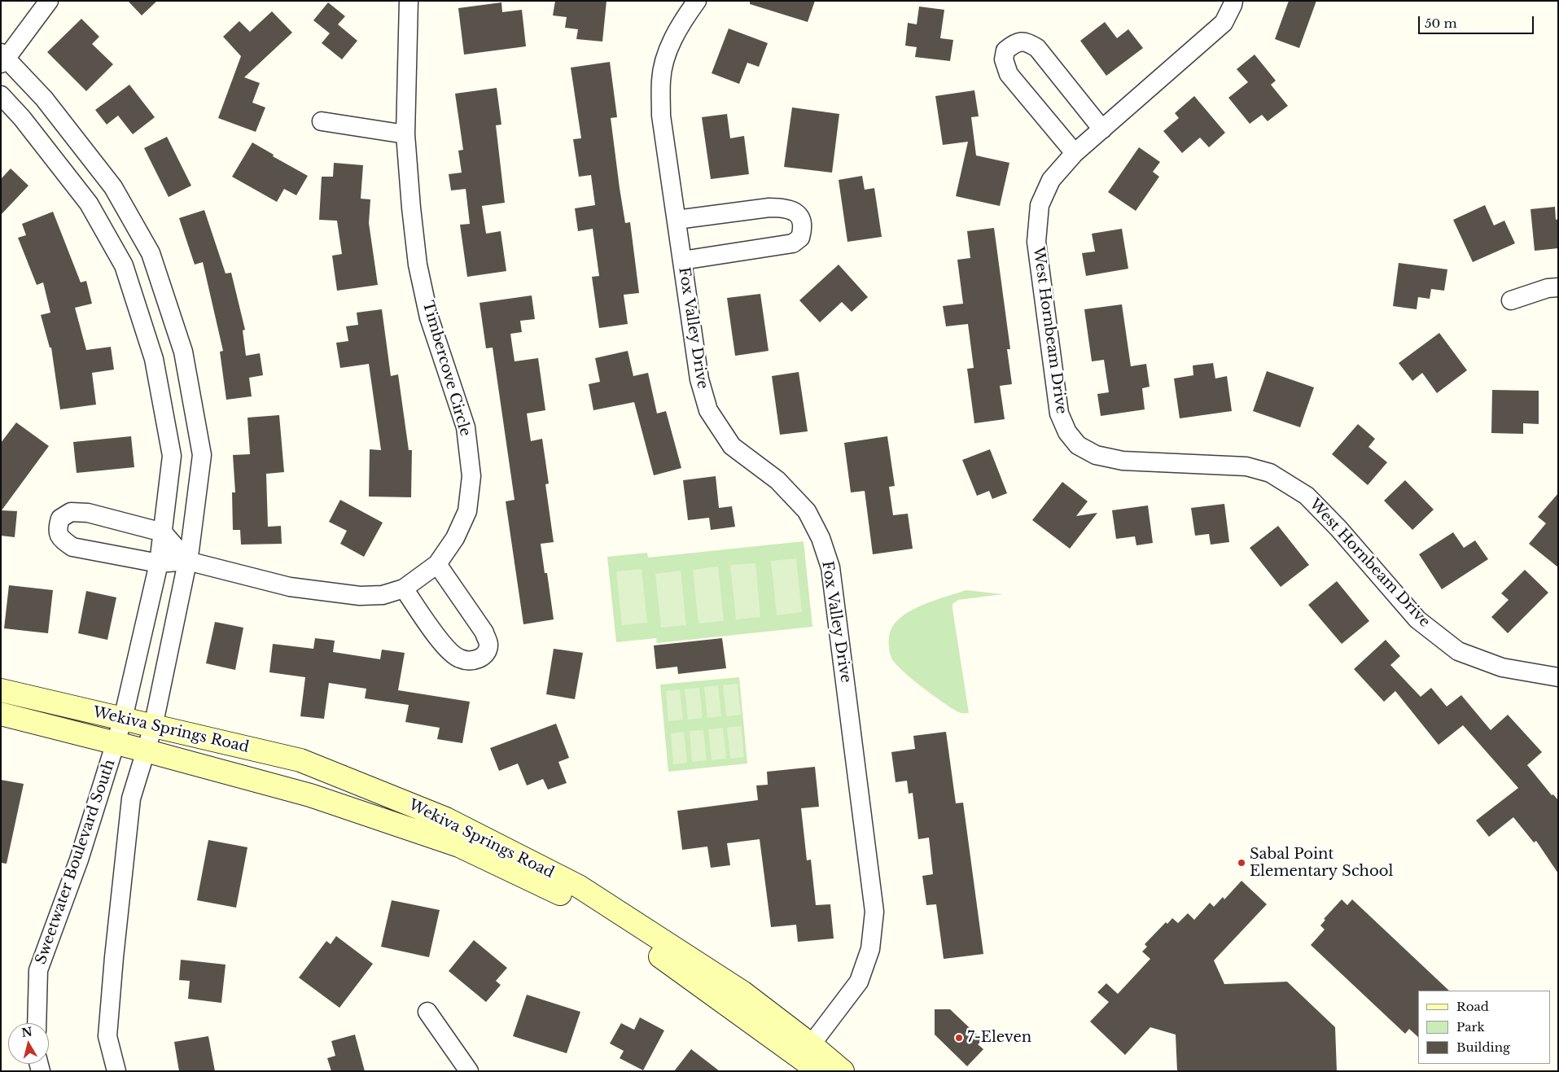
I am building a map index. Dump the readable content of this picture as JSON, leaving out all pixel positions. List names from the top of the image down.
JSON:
{
  "streets": {
    "main road": ["Wekiva Springs Road"],
    "street": [
      "Fox Valley Drive",
      "West Hornbeam Drive",
      "Timbercove Circle",
      "Sweetwater Boulevard South"
    ]
  },
  "crossings": [
    ["Fox Valley Drive", "Wekiva Springs Road"],
    ["Timbercove Circle", "Sweetwater Boulevard South"],
    ["Wekiva Springs Road", "Sweetwater Boulevard South"]
  ],
  "places": ["Sabal Point Elementary School", "7-Eleven"],
  "legend": ["Road", "Park", "Building"],
  "scale_bar": "50 m",
  "north": "top"
}
